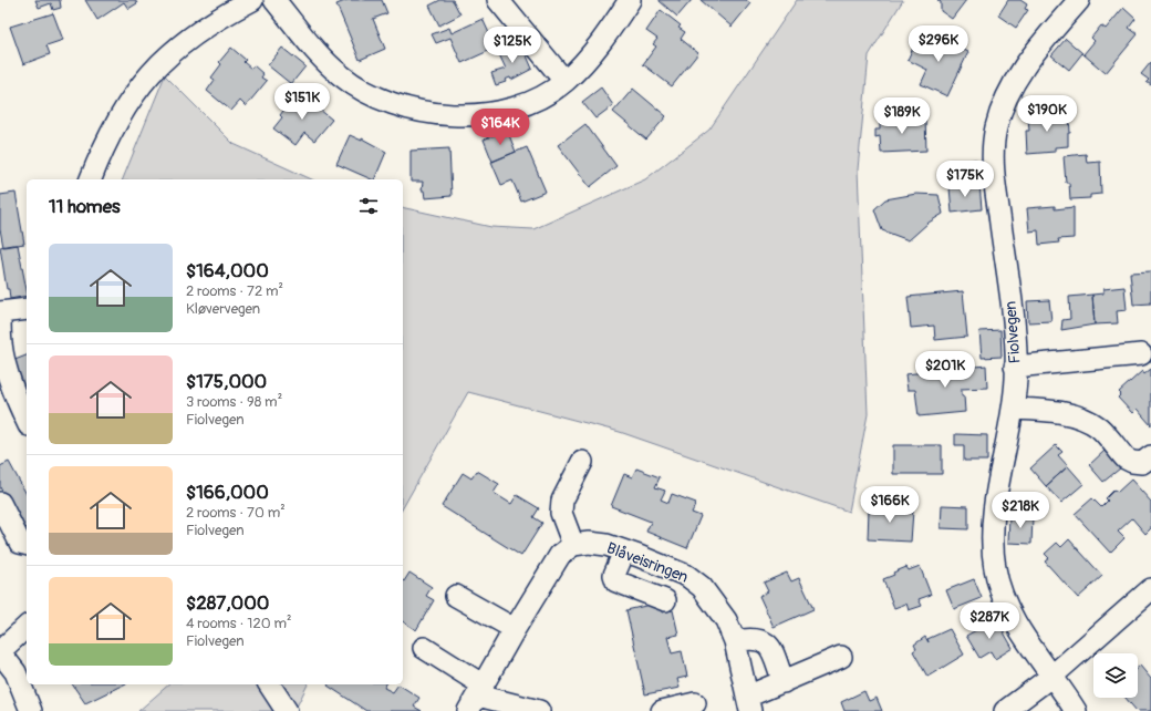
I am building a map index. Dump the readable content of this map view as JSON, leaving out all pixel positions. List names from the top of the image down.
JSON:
{
  "streets": {
    "street": ["Fiolvegen", "Blåveisringen"]
  },
  "page": {
    "price": [
      "$296K",
      "$125K",
      "$151K",
      "$190K",
      "$189K",
      "$164K",
      "$175K",
      "$201K",
      "$166K",
      "$218K",
      "$287K"
    ],
    "heading": "11 homes",
    "list": [
      {
        "name": "$164,000",
        "note": "2 rooms · 72 m² · Kløvervegen"
      },
      {
        "name": "$175,000",
        "note": "3 rooms · 98 m² · Fiolvegen"
      },
      {
        "name": "$166,000",
        "note": "2 rooms · 70 m² · Fiolvegen"
      },
      {
        "name": "$287,000",
        "note": "4 rooms · 120 m² · Fiolvegen"
      }
    ]
  }
}
